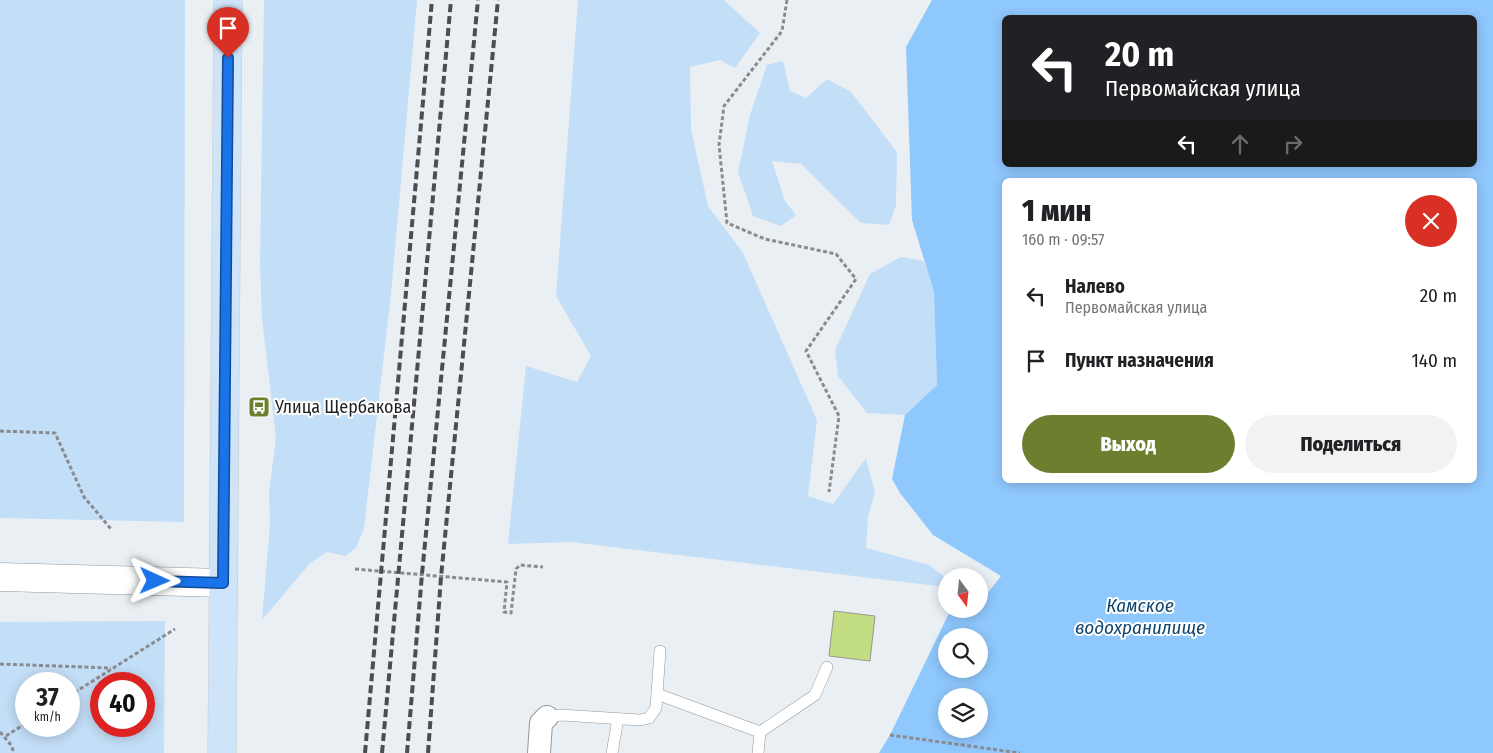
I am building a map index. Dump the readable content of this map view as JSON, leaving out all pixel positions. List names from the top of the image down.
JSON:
{
  "water": ["Камское водохранилище"],
  "places": {
    "bus stop": ["Улица Щербакова"]
  },
  "north": "bottom",
  "page": {
    "turn": ["20 m", "Первомайская улица"],
    "heading": ["1 мин", "160 m · 09:57"],
    "list": [
      {
        "name": "Налево",
        "note": "Первомайская улица",
        "value": "20 m"
      },
      {
        "name": "Пункт назначения",
        "value": "140 m"
      }
    ],
    "buttons": ["Выход", "Поделиться"],
    "speed": "37 km/h",
    "limit": "40"
  }
}
